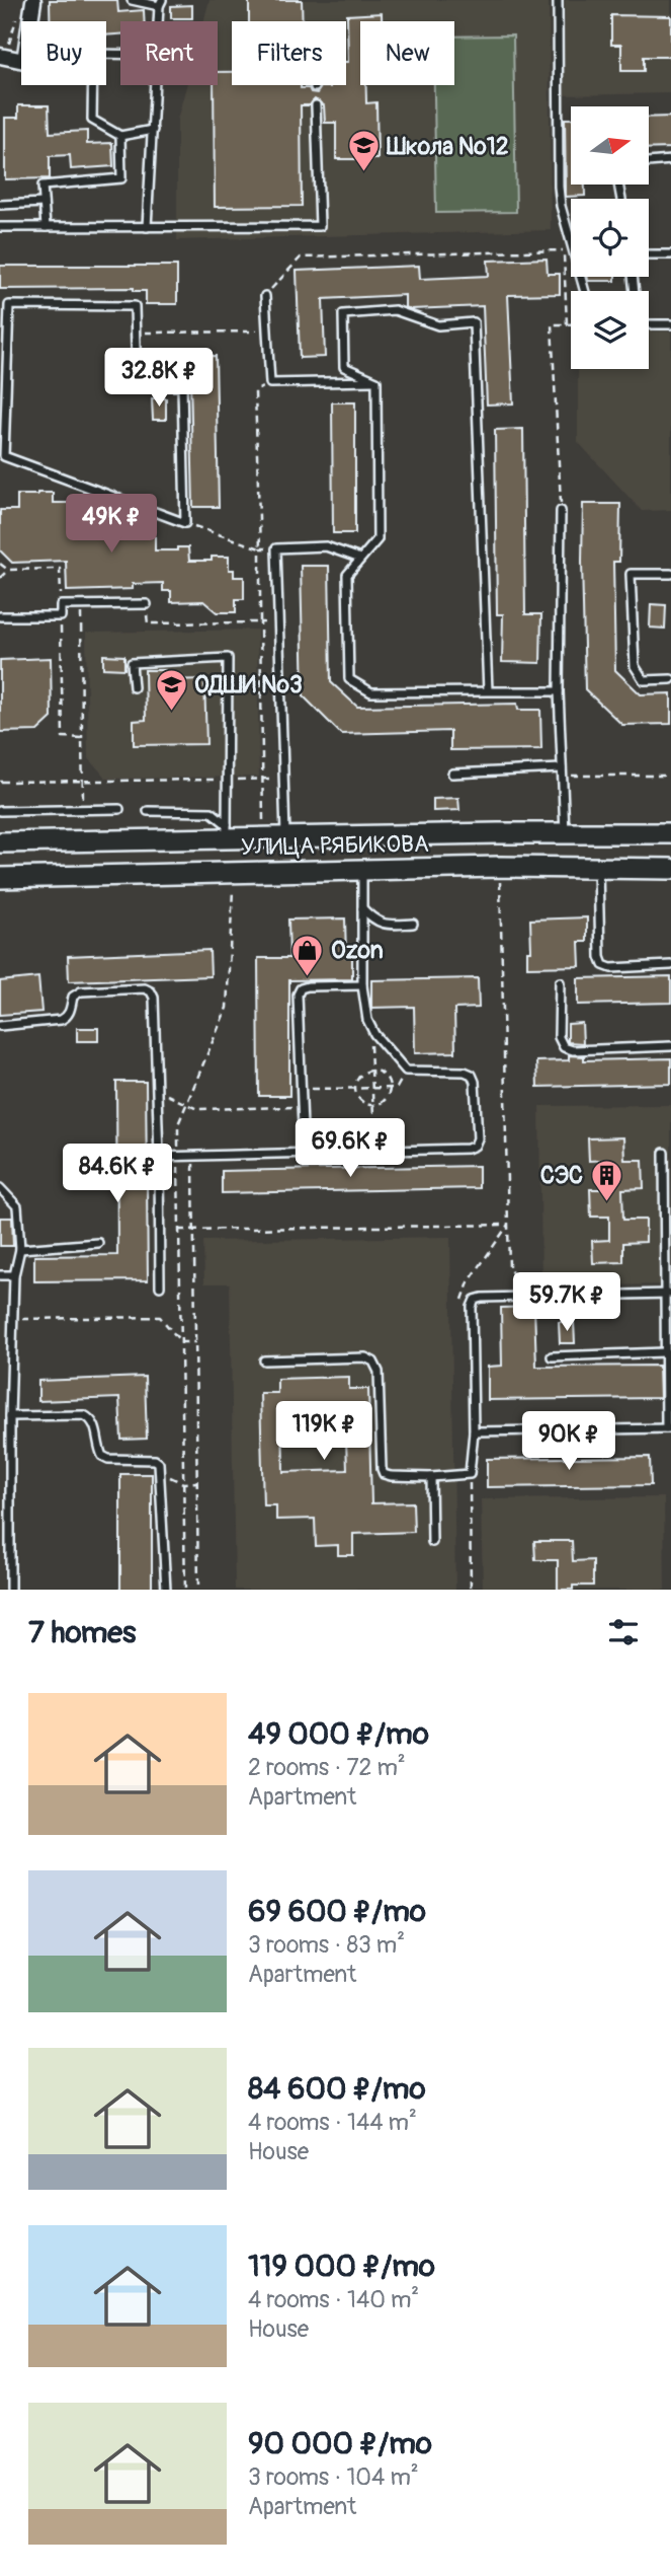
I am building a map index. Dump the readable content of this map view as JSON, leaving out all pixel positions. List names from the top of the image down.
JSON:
{
  "streets": {
    "street": ["УЛИЦА РЯБИКОВА"]
  },
  "places": {
    "school or university": ["Школа №12", "ОДШИ №3"],
    "shop": ["Ozon"],
    "building": ["СЭС"]
  },
  "north": "right",
  "page": {
    "chip": [
      "Buy",
      "Rent",
      "Filters",
      "New"
    ],
    "price": [
      "32.8K ₽",
      "49K ₽",
      "69.6K ₽",
      "84.6K ₽",
      "59.7K ₽",
      "119K ₽",
      "90K ₽"
    ],
    "heading": "7 homes",
    "list": [
      {
        "name": "49 000 ₽/mo",
        "note": "2 rooms · 72 m² · Apartment"
      },
      {
        "name": "69 600 ₽/mo",
        "note": "3 rooms · 83 m² · Apartment"
      },
      {
        "name": "84 600 ₽/mo",
        "note": "4 rooms · 144 m² · House"
      },
      {
        "name": "119 000 ₽/mo",
        "note": "4 rooms · 140 m² · House"
      },
      {
        "name": "90 000 ₽/mo",
        "note": "3 rooms · 104 m² · Apartment"
      }
    ]
  }
}
